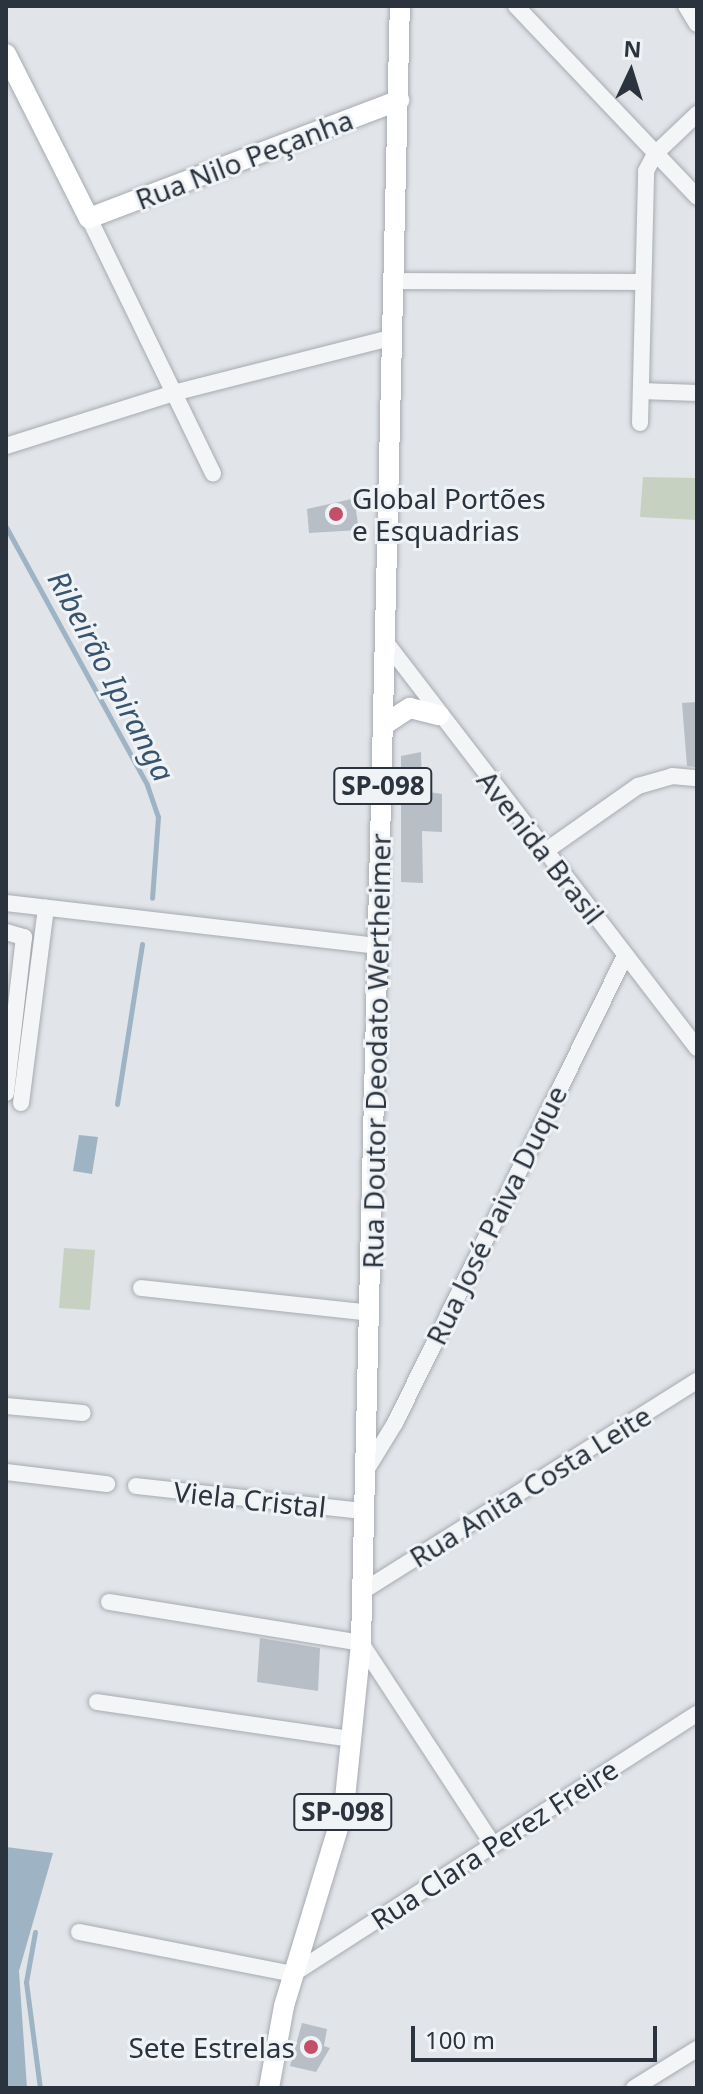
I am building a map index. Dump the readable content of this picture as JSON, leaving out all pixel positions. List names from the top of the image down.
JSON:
{
  "streets": {
    "main road": ["Rua Nilo Peçanha", "SP-098", "Rua Doutor Deodato Wertheimer"],
    "street": [
      "Avenida Brasil",
      "Rua José Paiva Duque",
      "Rua Anita Costa Leite",
      "Viela Cristal",
      "Rua Clara Perez Freire"
    ]
  },
  "crossings": [
    ["Rua Nilo Peçanha", "Rua Doutor Deodato Wertheimer"],
    ["SP-098", "Rua Doutor Deodato Wertheimer"],
    ["SP-098", "Rua José Paiva Duque"],
    ["SP-098", "Rua Anita Costa Leite"],
    ["SP-098", "Viela Cristal"],
    ["SP-098", "Rua Clara Perez Freire"],
    ["Avenida Brasil", "Rua Doutor Deodato Wertheimer"],
    ["Avenida Brasil", "Rua José Paiva Duque"],
    ["Rua Doutor Deodato Wertheimer", "Rua José Paiva Duque"]
  ],
  "water": ["Ribeirão Ipiranga"],
  "places": ["Global Portões e Esquadrias", "Sete Estrelas"],
  "scale_bar": "100 m",
  "north": "top"
}
